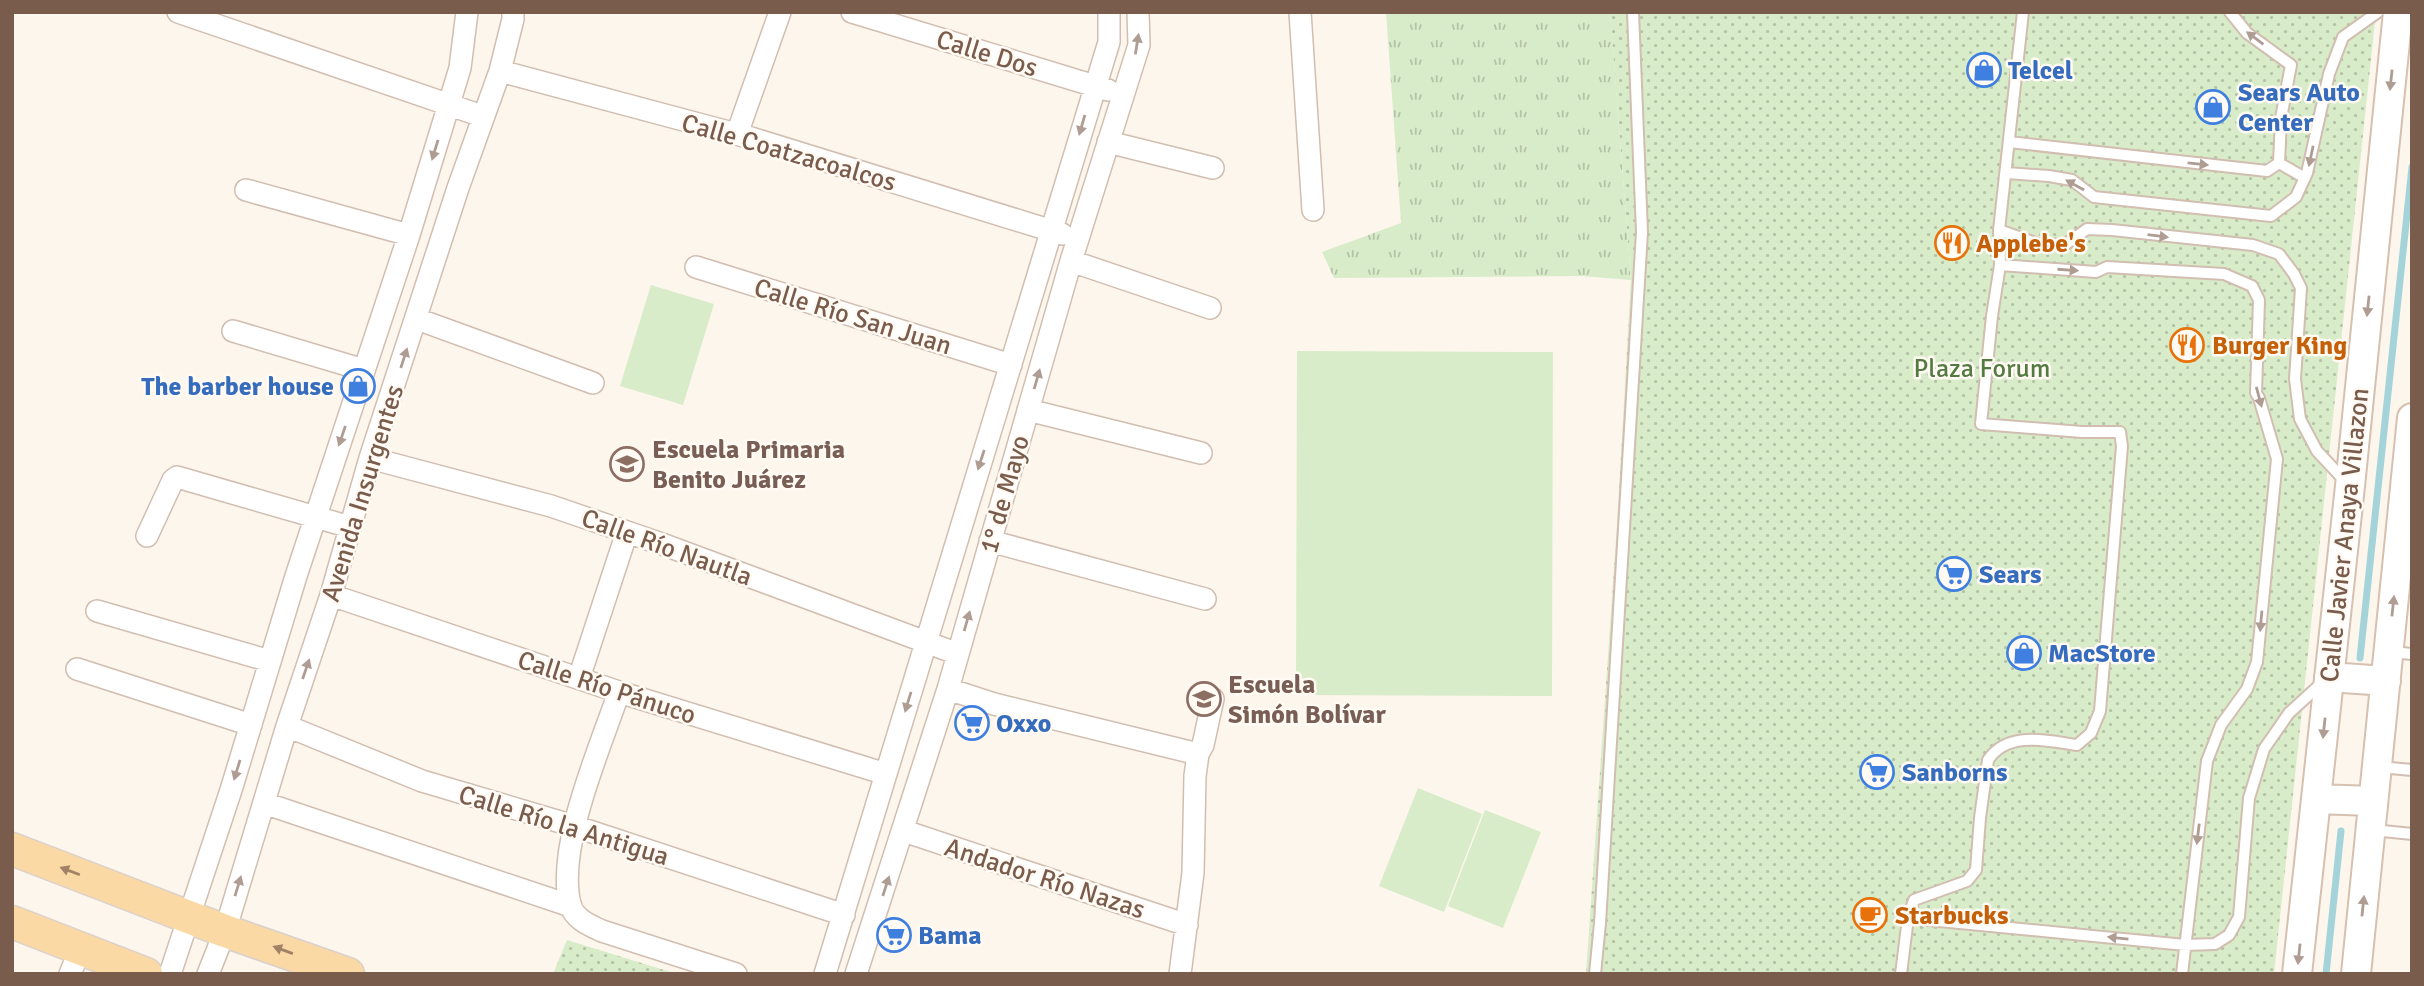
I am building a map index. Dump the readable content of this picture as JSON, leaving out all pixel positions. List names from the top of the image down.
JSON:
{
  "streets": {
    "street": [
      "Calle Dos",
      "Calle Coatzacoalcos",
      "Calle Río San Juan",
      "Avenida Insurgentes",
      "1° de Mayo",
      "Calle Javier Anaya Villazon",
      "Calle Río Nautla",
      "Calle Río Pánuco",
      "Calle Río la Antigua",
      "Andador Río Nazas"
    ]
  },
  "crossings": [
    ["Calle Dos", "1° de Mayo"],
    ["Calle Coatzacoalcos", "Avenida Insurgentes"],
    ["Calle Coatzacoalcos", "1° de Mayo"],
    ["Calle Río San Juan", "1° de Mayo"],
    ["Avenida Insurgentes", "Calle Río Nautla"],
    ["Avenida Insurgentes", "Calle Río Pánuco"],
    ["Avenida Insurgentes", "Calle Río la Antigua"],
    ["1° de Mayo", "Calle Río Nautla"],
    ["1° de Mayo", "Calle Río Pánuco"],
    ["1° de Mayo", "Calle Río la Antigua"],
    ["1° de Mayo", "Andador Río Nazas"]
  ],
  "parks": ["Plaza Forum"],
  "places": {
    "shop": [
      "Telcel",
      "Sears Auto Center",
      "The barber house",
      "MacStore"
    ],
    "restaurant": ["Applebe's", "Burger King"],
    "school or university": ["Escuela Primaria Benito Juárez", "Escuela Simón Bolívar"],
    "supermarket": [
      "Sears",
      "Oxxo",
      "Sanborns",
      "Bama"
    ],
    "cafe": ["Starbucks"]
  }
}
